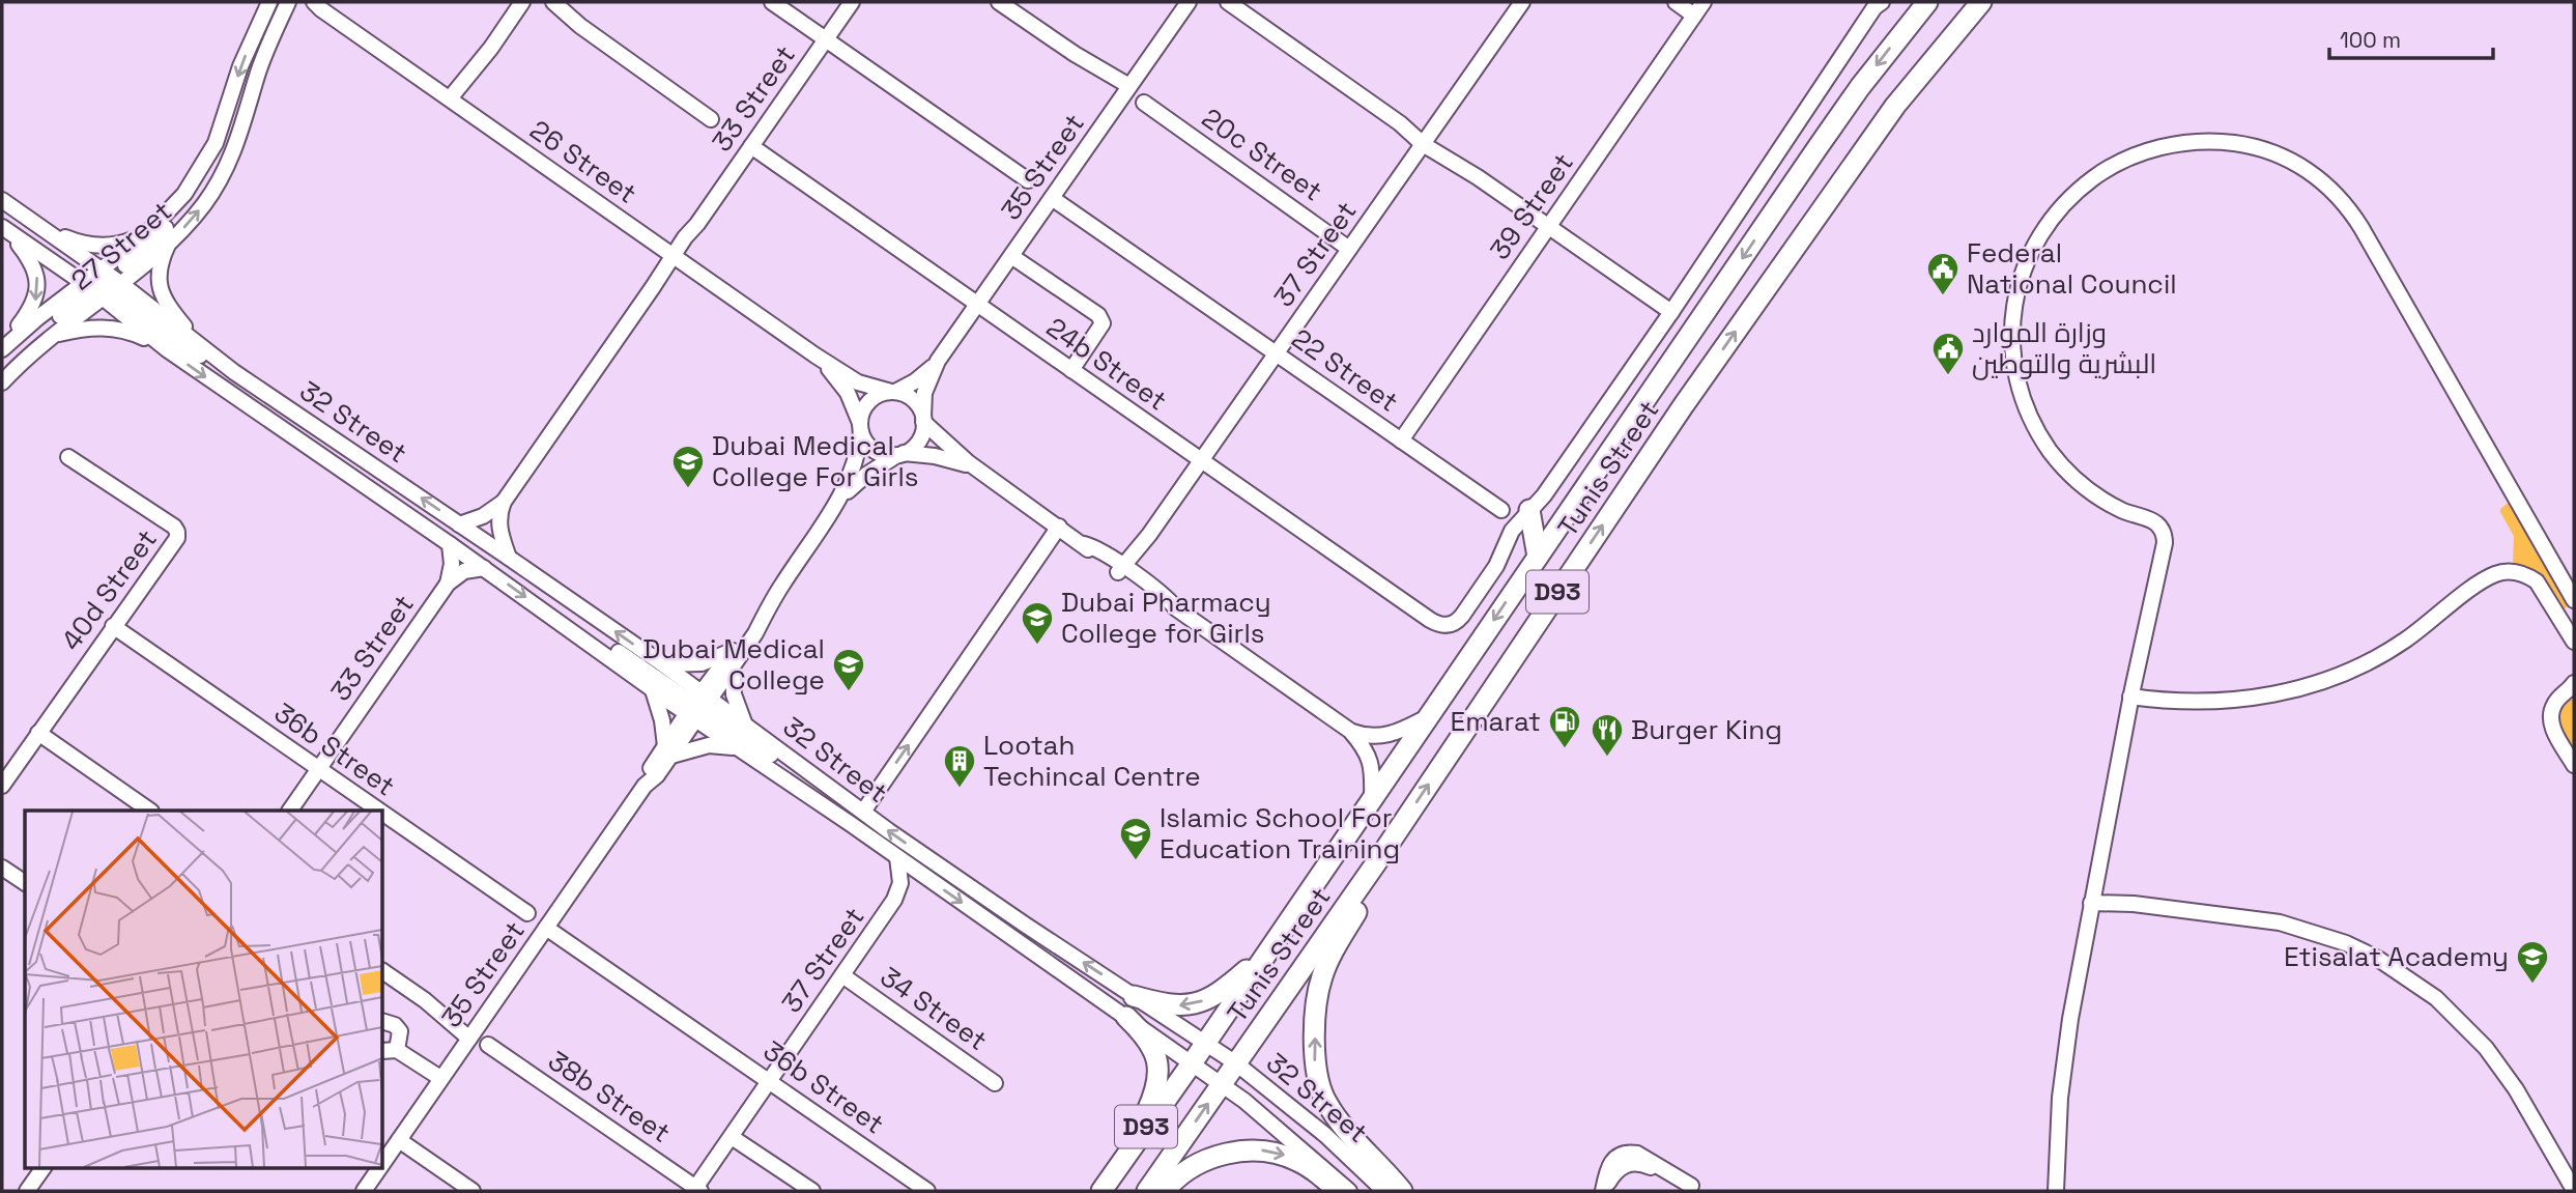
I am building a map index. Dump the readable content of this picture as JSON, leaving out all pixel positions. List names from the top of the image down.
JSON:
{
  "streets": {
    "main road": ["Tunis Street", "D93"],
    "street": [
      "33 Street",
      "20c Street",
      "26 Street",
      "35 Street",
      "39 Street",
      "27 Street",
      "37 Street",
      "24b Street",
      "22 Street",
      "32 Street",
      "40d Street",
      "36b Street",
      "34 Street",
      "38b Street"
    ]
  },
  "crossings": [
    ["33 Street", "26 Street"],
    ["33 Street", "24b Street"],
    ["33 Street", "32 Street"],
    ["33 Street", "36b Street"],
    ["20c Street", "37 Street"],
    ["26 Street", "35 Street"],
    ["26 Street", "27 Street"],
    ["35 Street", "24b Street"],
    ["35 Street", "22 Street"],
    ["35 Street", "32 Street"],
    ["35 Street", "36b Street"],
    ["39 Street", "22 Street"],
    ["27 Street", "32 Street"],
    ["37 Street", "24b Street"],
    ["37 Street", "22 Street"],
    ["37 Street", "32 Street"],
    ["37 Street", "36b Street"],
    ["37 Street", "34 Street"],
    ["37 Street", "38b Street"],
    ["32 Street", "Tunis Street"],
    ["40d Street", "36b Street"]
  ],
  "places": {
    "public building": ["Federal National Council", "وزارة الموارد البشرية والتوطين"],
    "school or university": [
      "Dubai Medical College For Girls",
      "Dubai Pharmacy College for Girls",
      "Dubai Medical College",
      "Islamic School For Education Training",
      "Etisalat Academy"
    ],
    "fuel station": ["Emarat"],
    "restaurant": ["Burger King"],
    "building": ["Lootah Techincal Centre"]
  },
  "scale_bar": "100 m"
}
